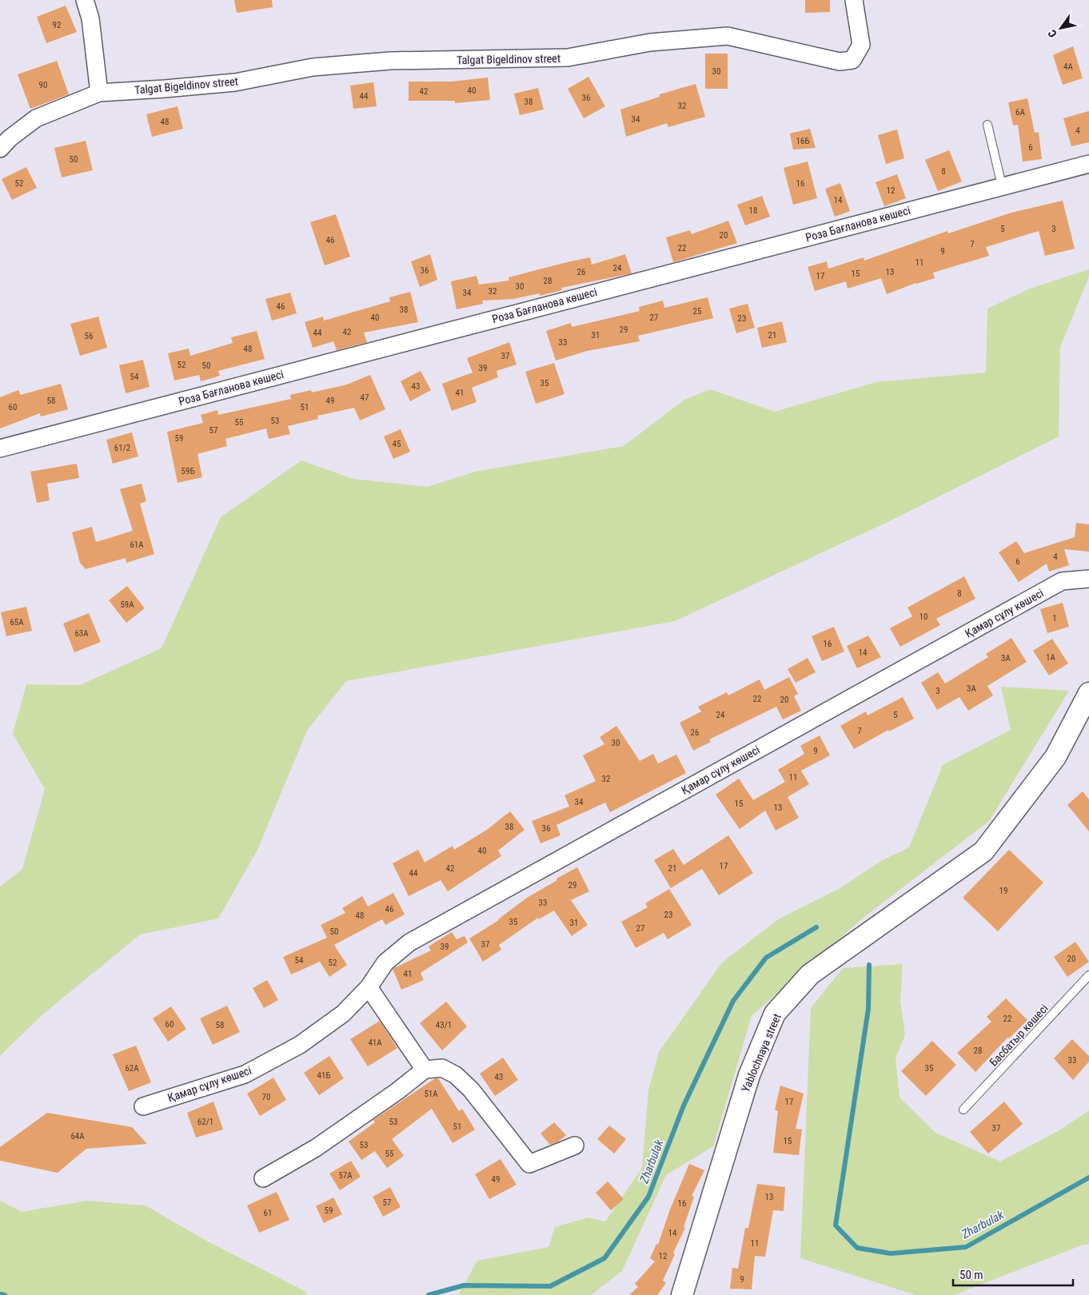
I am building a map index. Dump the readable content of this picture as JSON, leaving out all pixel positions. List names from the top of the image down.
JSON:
{
  "streets": {
    "street": [
      "Talgat Bigeldinov street",
      "Роза Бағланова көшесі",
      "Қамар сұлу көшесі",
      "Yablochnaya street"
    ],
    "lane": ["Басбатыр көшесі"]
  },
  "water": ["Zharbulak"],
  "house_numbers": [
    "92",
    "4А",
    "30",
    "90",
    "40",
    "42",
    "44",
    "36",
    "38",
    "32",
    "6А",
    "34",
    "48",
    "4",
    "16Б",
    "6",
    "50",
    "8",
    "52",
    "16",
    "12",
    "14",
    "18",
    "5",
    "3",
    "20",
    "46",
    "7",
    "22",
    "9",
    "11",
    "24",
    "36",
    "26",
    "13",
    "15",
    "17",
    "28",
    "30",
    "32",
    "34",
    "46",
    "38",
    "25",
    "40",
    "27",
    "23",
    "29",
    "42",
    "44",
    "31",
    "21",
    "56",
    "33",
    "48",
    "37",
    "52",
    "50",
    "39",
    "54",
    "35",
    "43",
    "41",
    "47",
    "58",
    "49",
    "60",
    "51",
    "53",
    "55",
    "57",
    "59",
    "45",
    "61/2",
    "59Б",
    "61А",
    "4",
    "6",
    "8",
    "59А",
    "10",
    "1",
    "65А",
    "63А",
    "16",
    "14",
    "1А",
    "3А",
    "3А",
    "3",
    "22",
    "20",
    "24",
    "5",
    "7",
    "26",
    "30",
    "9",
    "11",
    "32",
    "34",
    "15",
    "13",
    "38",
    "36",
    "40",
    "17",
    "42",
    "21",
    "44",
    "29",
    "19",
    "33",
    "46",
    "23",
    "48",
    "35",
    "31",
    "27",
    "50",
    "37",
    "39",
    "20",
    "54",
    "52",
    "41",
    "22",
    "60",
    "58",
    "43/1",
    "41А",
    "28",
    "33",
    "62А",
    "35",
    "41Б",
    "43",
    "51А",
    "70",
    "17",
    "62/1",
    "53",
    "51",
    "37",
    "64А",
    "15",
    "53",
    "55",
    "57А",
    "49",
    "13",
    "57",
    "16",
    "59",
    "61",
    "14",
    "11",
    "12",
    "9"
  ],
  "scale_bar": "50 m",
  "north": "bottom left"
}
